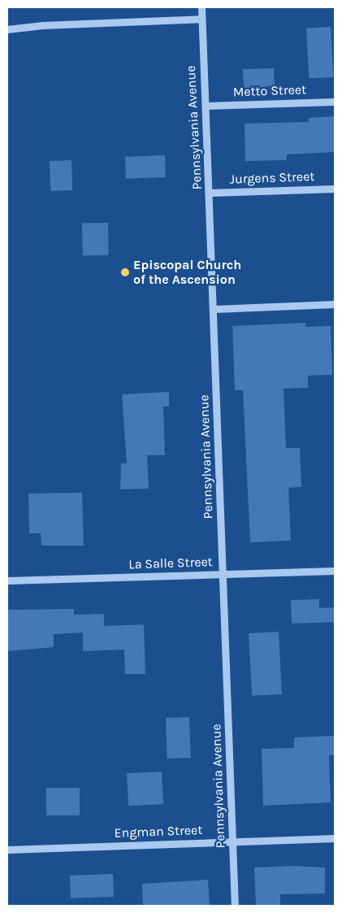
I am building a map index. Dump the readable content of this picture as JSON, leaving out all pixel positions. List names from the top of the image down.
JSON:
{
  "streets": {
    "street": [
      "Metto Street",
      "Pennsylvania Avenue",
      "Jurgens Street",
      "La Salle Street",
      "Engman Street"
    ]
  },
  "crossings": [
    ["Metto Street", "Pennsylvania Avenue"],
    ["Pennsylvania Avenue", "Jurgens Street"],
    ["Pennsylvania Avenue", "La Salle Street"],
    ["Pennsylvania Avenue", "Engman Street"]
  ],
  "places": ["Episcopal Church of the Ascension"]
}
